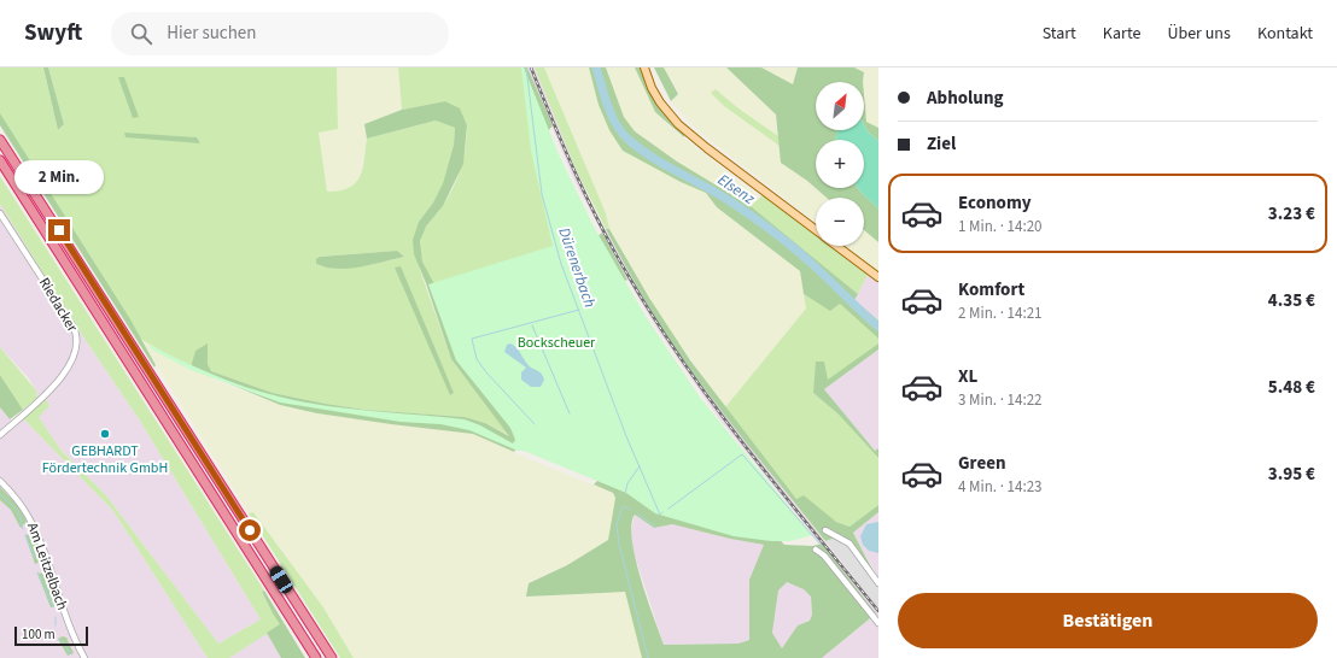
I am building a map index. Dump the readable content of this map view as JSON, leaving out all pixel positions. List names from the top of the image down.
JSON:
{
  "streets": {
    "street": ["Riedacker", "Am Leitzelbach"]
  },
  "water": ["Elsenz", "Dürenerbach"],
  "parks": ["Bockscheuer"],
  "places": ["GEBHARDT Fördertechnik GmbH"],
  "scale_bar": "100 m",
  "north": "top right",
  "page": {
    "header": "Swyft",
    "search": "Hier suchen",
    "nav": [
      "Start",
      "Karte",
      "Über uns",
      "Kontakt"
    ],
    "banner": ["Abholung", "Ziel"],
    "map_buttons": ["+", "−"],
    "bubble": "2 Min.",
    "list": [
      {
        "name": "Economy",
        "note": "1 Min. · 14:20",
        "value": "3.23 €"
      },
      {
        "name": "Komfort",
        "note": "2 Min. · 14:21",
        "value": "4.35 €"
      },
      {
        "name": "XL",
        "note": "3 Min. · 14:22",
        "value": "5.48 €"
      },
      {
        "name": "Green",
        "note": "4 Min. · 14:23",
        "value": "3.95 €"
      }
    ],
    "buttons": "Bestätigen",
    "scale": "100 m"
  }
}
